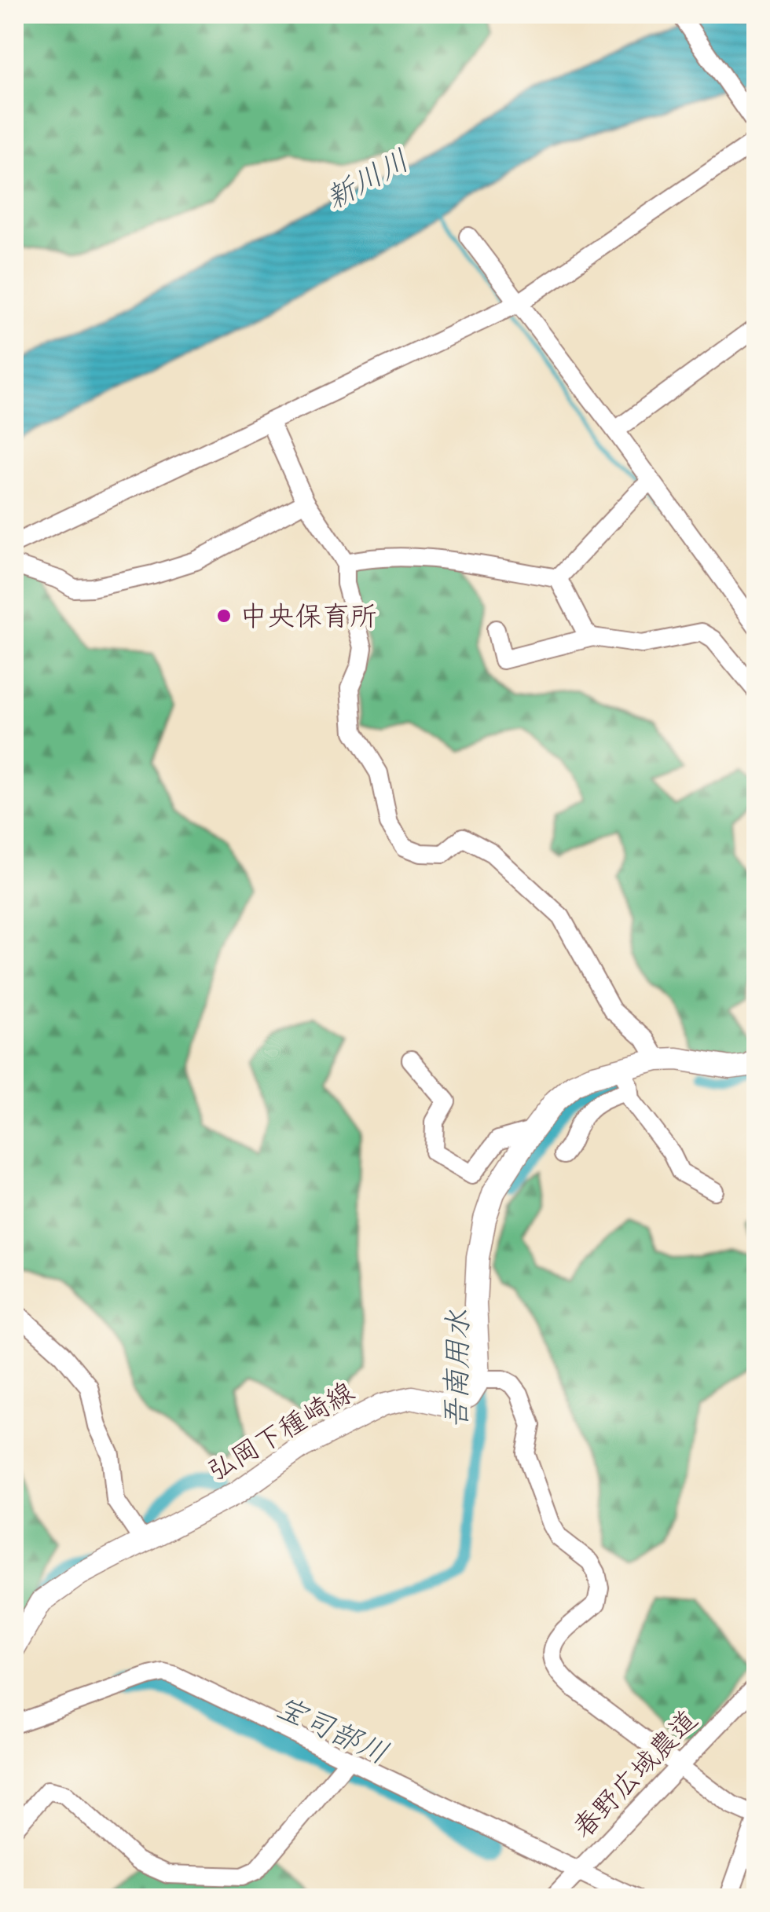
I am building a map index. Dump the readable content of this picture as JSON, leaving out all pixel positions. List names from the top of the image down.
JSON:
{
  "streets": {
    "main road": ["弘岡下種崎線"],
    "street": ["春野広域農道"]
  },
  "water": ["新川川", "吾南用水", "宝司部川"],
  "places": ["中央保育所"]
}
